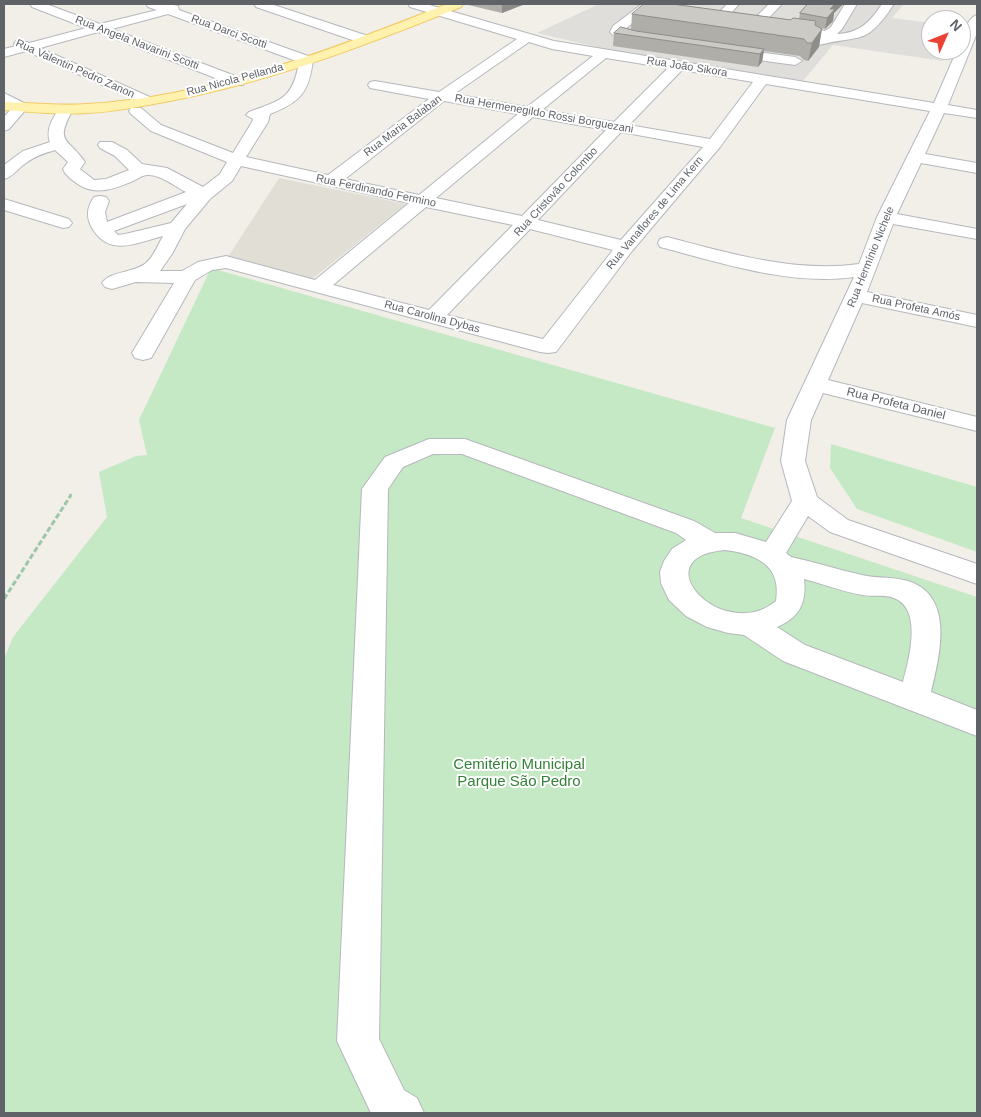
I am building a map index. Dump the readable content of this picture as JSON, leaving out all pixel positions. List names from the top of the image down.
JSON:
{
  "streets": {
    "main road": ["Rua Nicola Pellanda"],
    "street": [
      "Rua Darci Scotti",
      "Rua Angela Navarini Scotti",
      "Rua João Sikora",
      "Rua Valentin Pedro Zanon",
      "Rua Hermenegildo Rossi Borguezani",
      "Rua Maria Balaban",
      "Rua Ferdinando Fermino",
      "Rua Cristovão Colombo",
      "Rua Vanaflores de Lima Kern",
      "Rua Hermínio Nichele",
      "Rua Profeta Amós",
      "Rua Carolina Dybas",
      "Rua Profeta Daniel"
    ]
  },
  "crossings": [
    ["Rua Darci Scotti", "Rua Nicola Pellanda"],
    ["Rua Angela Navarini Scotti", "Rua Nicola Pellanda"],
    ["Rua João Sikora", "Rua Nicola Pellanda"],
    ["Rua João Sikora", "Rua Maria Balaban"],
    ["Rua João Sikora", "Rua Cristovão Colombo"],
    ["Rua João Sikora", "Rua Vanaflores de Lima Kern"],
    ["Rua João Sikora", "Rua Hermínio Nichele"],
    ["Rua Valentin Pedro Zanon", "Rua Nicola Pellanda"],
    ["Rua Valentin Pedro Zanon", "Rua Ferdinando Fermino"],
    ["Rua Nicola Pellanda", "Rua Ferdinando Fermino"],
    ["Rua Hermenegildo Rossi Borguezani", "Rua Maria Balaban"],
    ["Rua Hermenegildo Rossi Borguezani", "Rua Cristovão Colombo"],
    ["Rua Hermenegildo Rossi Borguezani", "Rua Vanaflores de Lima Kern"],
    ["Rua Maria Balaban", "Rua Ferdinando Fermino"],
    ["Rua Ferdinando Fermino", "Rua Cristovão Colombo"],
    ["Rua Ferdinando Fermino", "Rua Vanaflores de Lima Kern"],
    ["Rua Cristovão Colombo", "Rua Carolina Dybas"],
    ["Rua Vanaflores de Lima Kern", "Rua Carolina Dybas"],
    ["Rua Hermínio Nichele", "Rua Profeta Amós"],
    ["Rua Hermínio Nichele", "Rua Profeta Daniel"]
  ],
  "parks": ["Cemitério Municipal Parque São Pedro"],
  "north": "top right"
}
